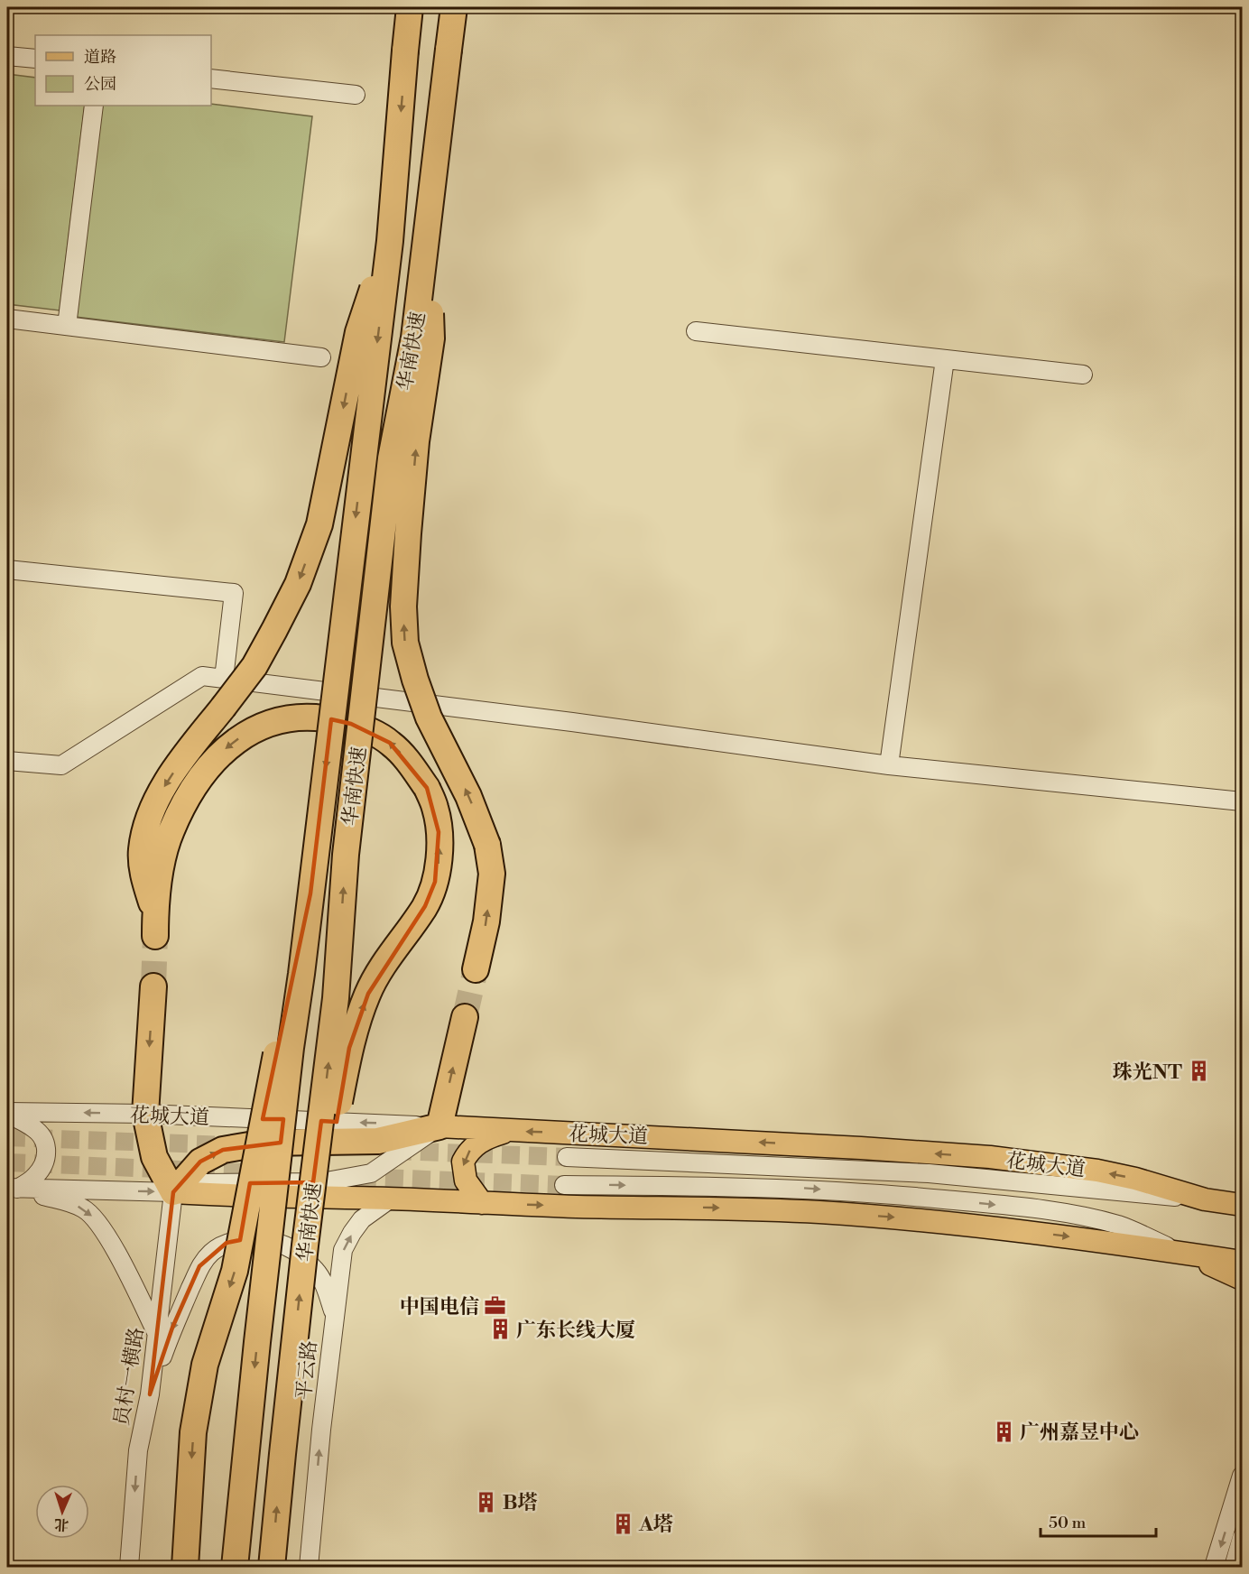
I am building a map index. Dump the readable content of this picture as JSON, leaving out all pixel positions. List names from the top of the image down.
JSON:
{
  "streets": {
    "highway": ["华南快速"],
    "main road": ["花城大道"],
    "street": ["平云路", "员村一横路"]
  },
  "one_way": ["平云路", "员村一横路"],
  "places": {
    "building": [
      "珠光NT",
      "广东长线大厦",
      "广州嘉昱中心",
      "B塔",
      "A塔"
    ],
    "office": ["中国电信"]
  },
  "legend": ["道路", "公园"],
  "scale_bar": "50 m",
  "north": "bottom"
}
